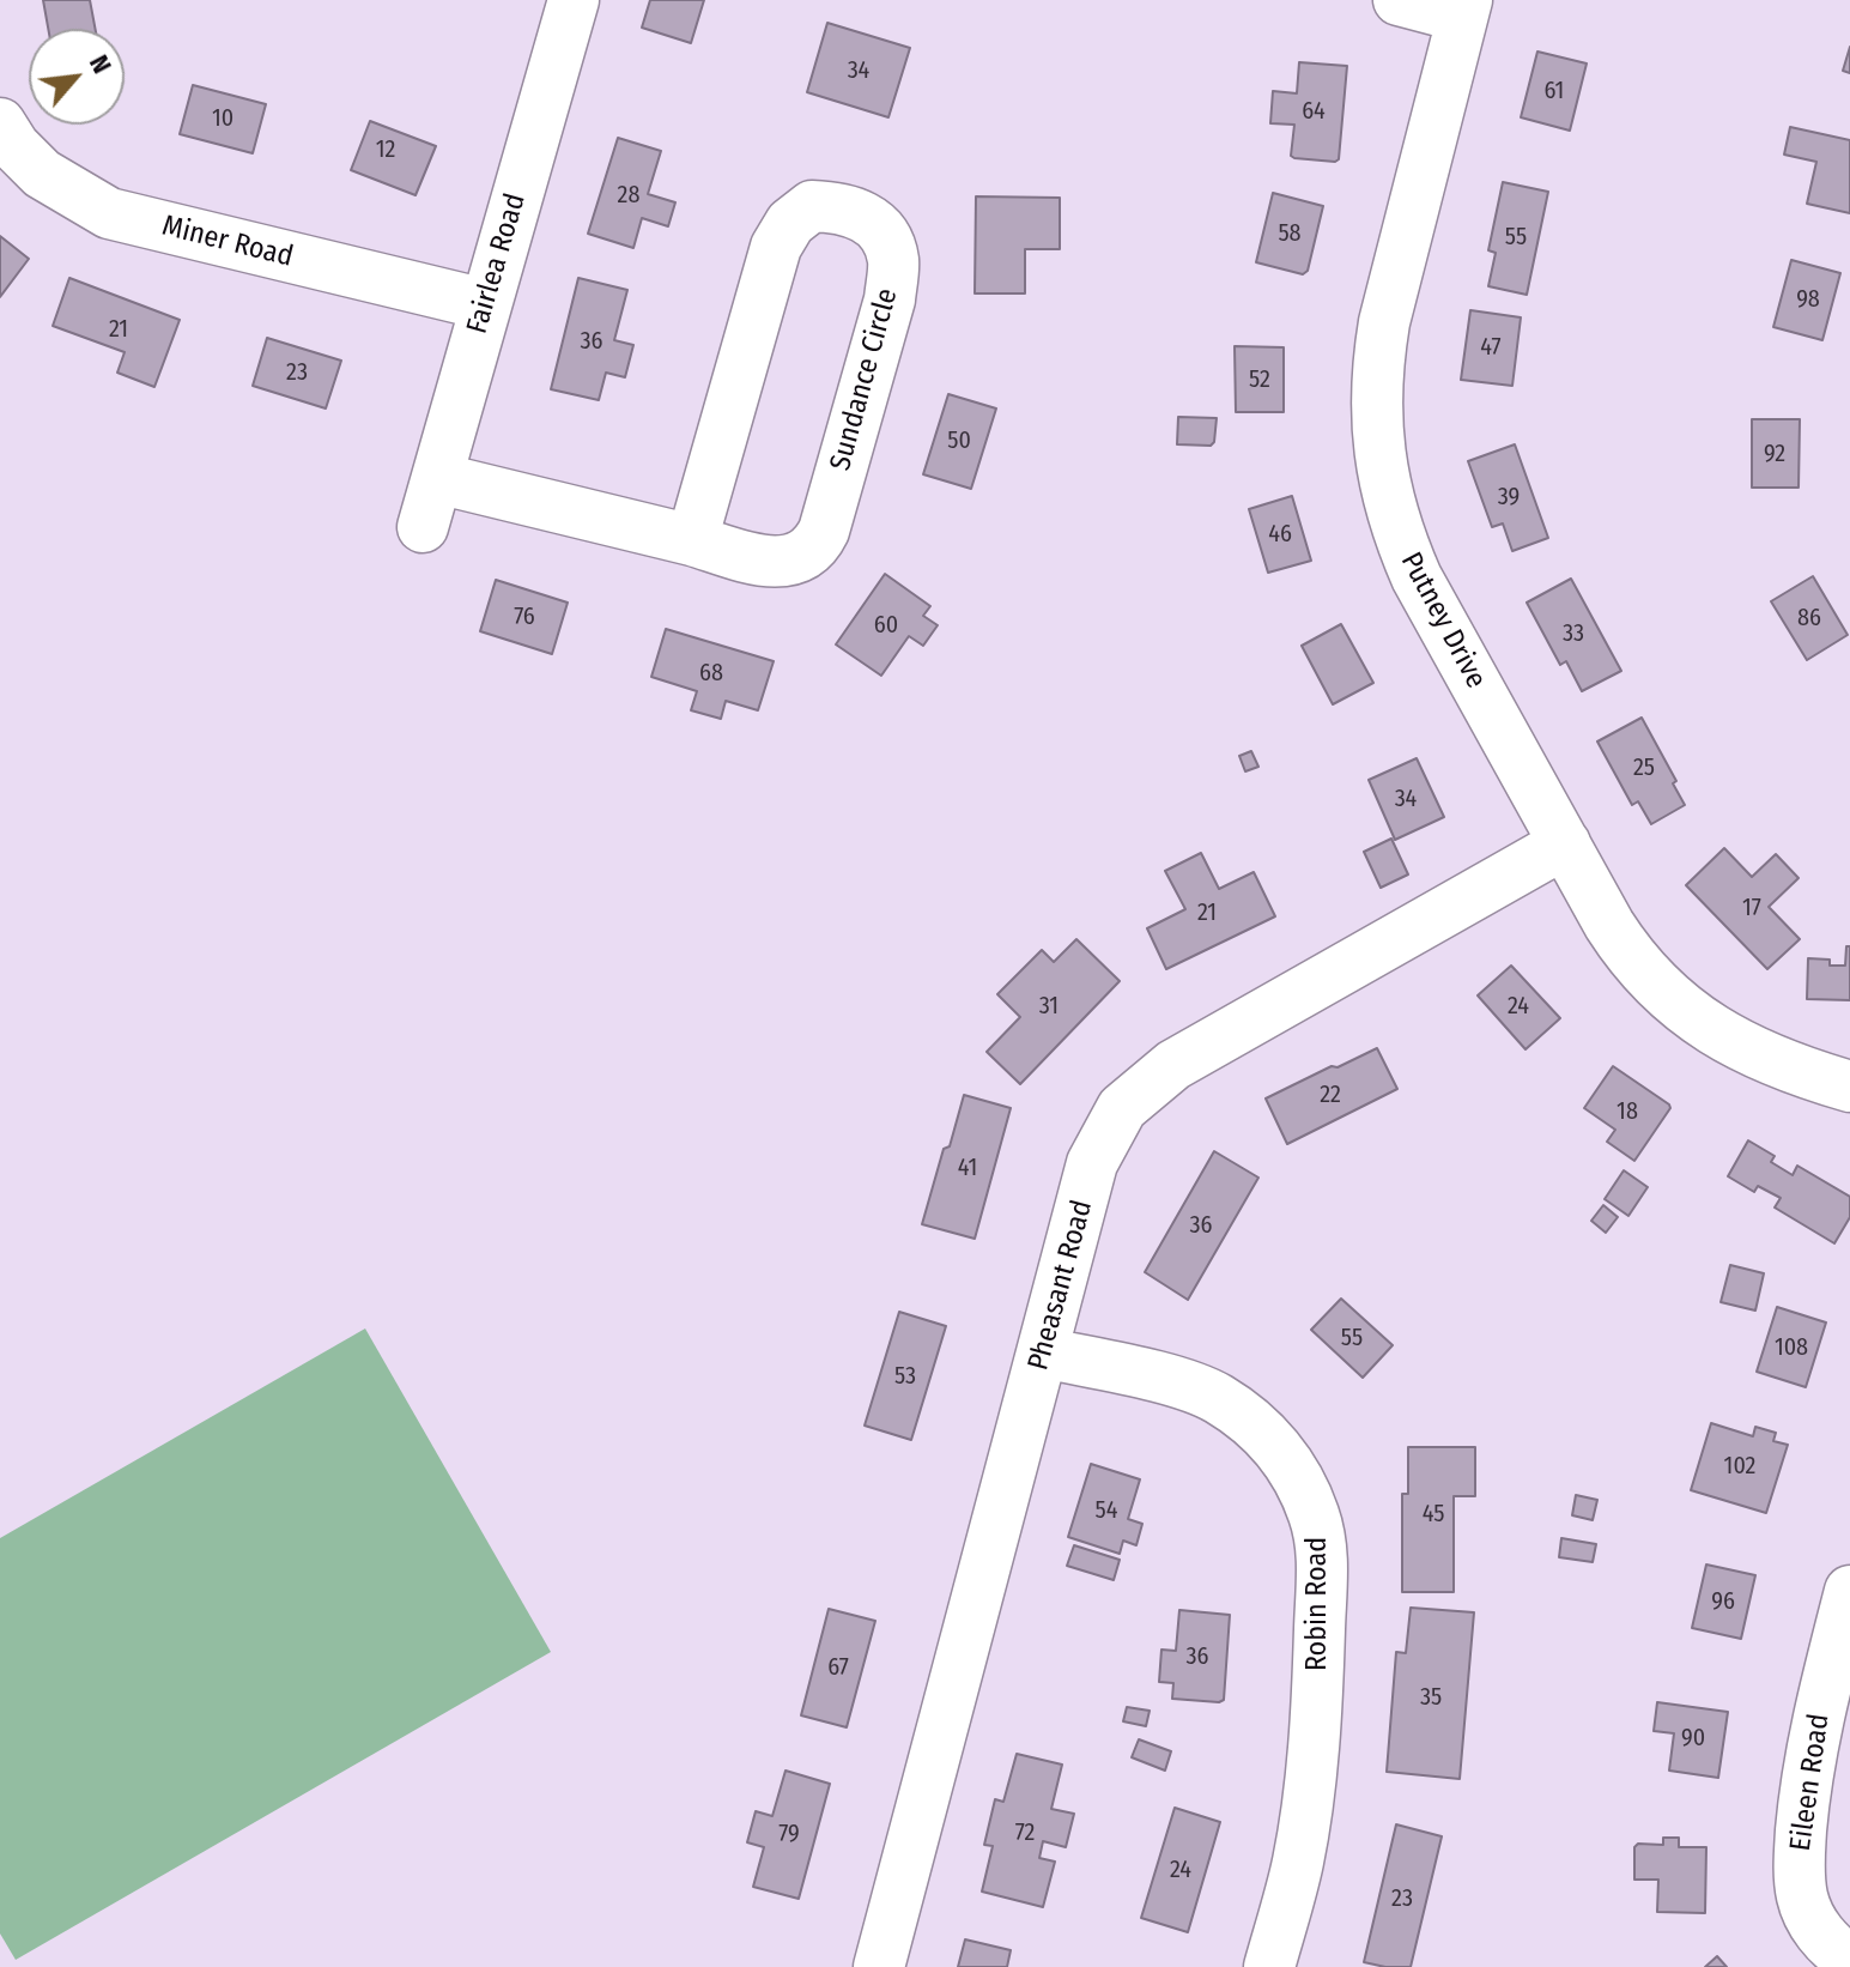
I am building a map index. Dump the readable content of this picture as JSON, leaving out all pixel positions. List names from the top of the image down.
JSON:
{
  "streets": {
    "street": [
      "Miner Road",
      "Fairlea Road",
      "Sundance Circle",
      "Putney Drive",
      "Pheasant Road",
      "Robin Road",
      "Eileen Road"
    ]
  },
  "crossings": [
    ["Miner Road", "Fairlea Road"],
    ["Fairlea Road", "Sundance Circle"],
    ["Putney Drive", "Pheasant Road"],
    ["Pheasant Road", "Robin Road"]
  ],
  "house_numbers": [
    "34",
    "61",
    "64",
    "10",
    "12",
    "28",
    "58",
    "55",
    "98",
    "21",
    "36",
    "47",
    "23",
    "52",
    "50",
    "92",
    "39",
    "46",
    "76",
    "86",
    "60",
    "33",
    "68",
    "25",
    "34",
    "17",
    "21",
    "31",
    "24",
    "22",
    "18",
    "41",
    "36",
    "55",
    "108",
    "53",
    "102",
    "54",
    "45",
    "96",
    "36",
    "67",
    "35",
    "90",
    "72",
    "79",
    "24",
    "23"
  ],
  "north": "top right"
}
